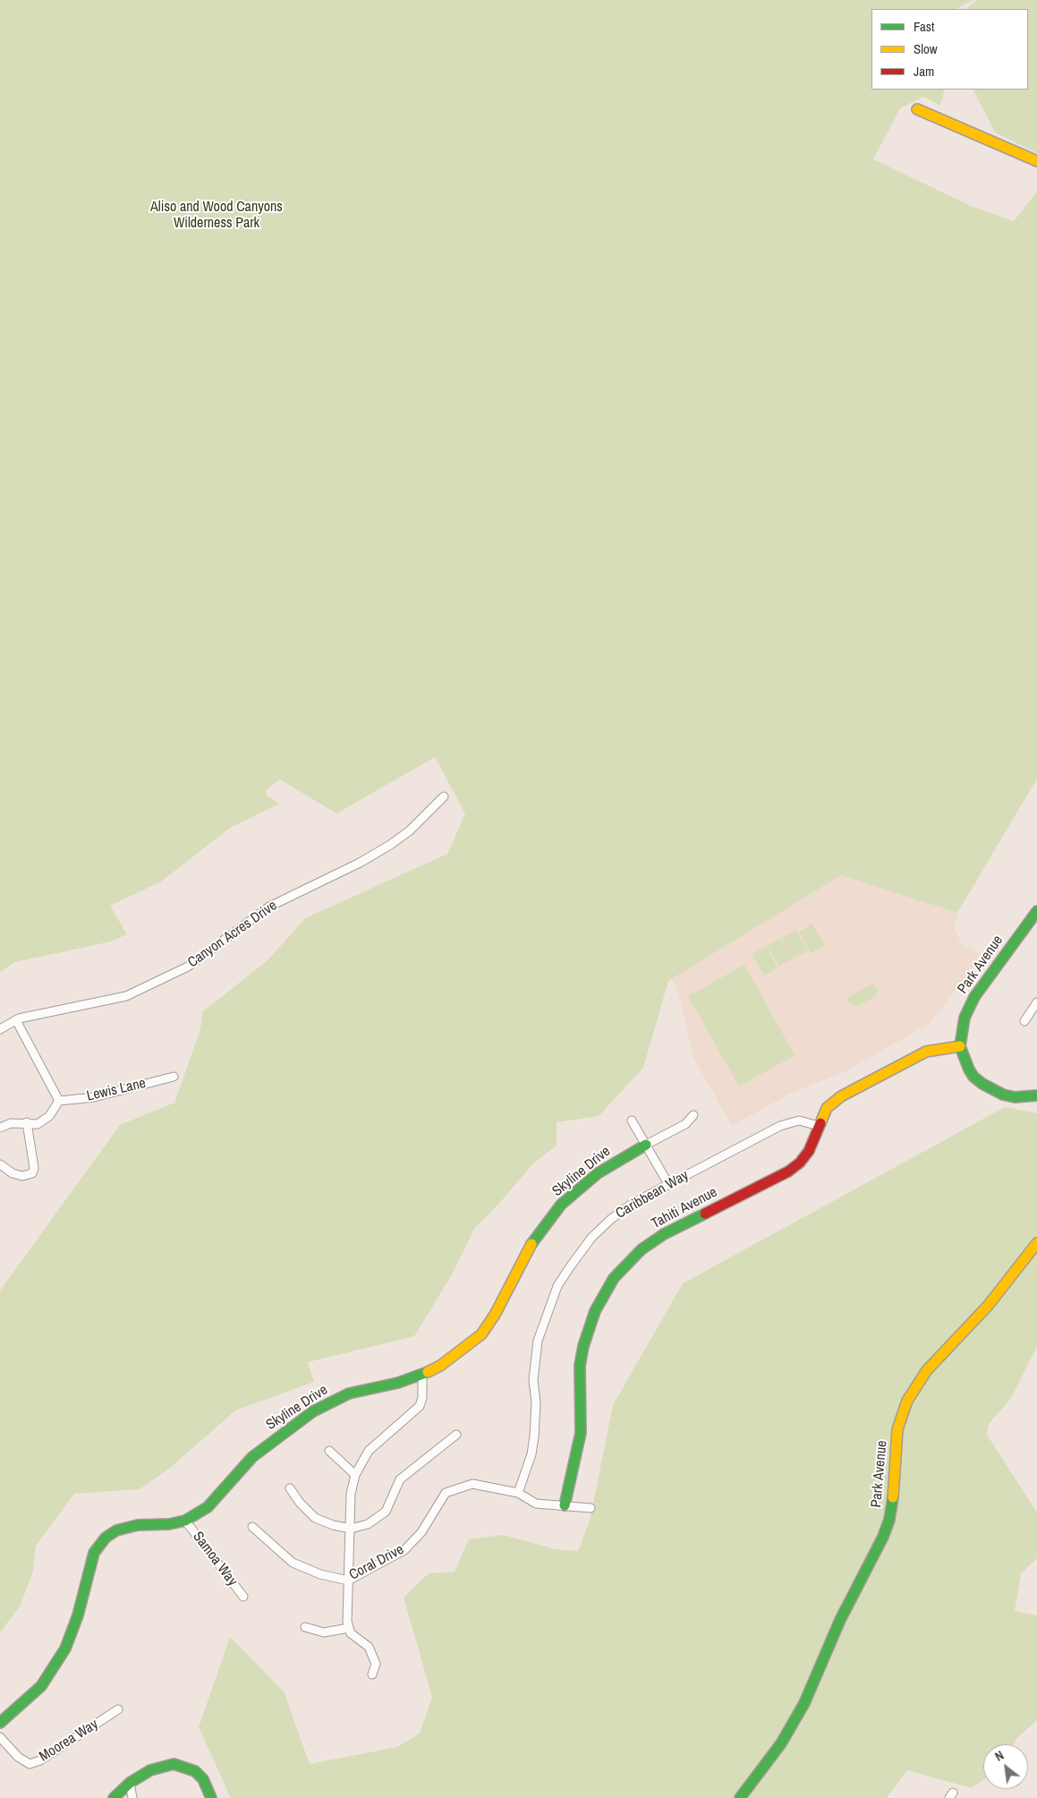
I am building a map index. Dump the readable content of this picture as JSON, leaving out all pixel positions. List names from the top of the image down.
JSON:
{
  "streets": {
    "street": [
      "Canyon Acres Drive",
      "Park Avenue",
      "Lewis Lane",
      "Skyline Drive",
      "Caribbean Way",
      "Tahiti Avenue",
      "Samoa Way",
      "Coral Drive",
      "Moorea Way"
    ]
  },
  "crossings": [
    ["Park Avenue", "Tahiti Avenue"],
    ["Skyline Drive", "Samoa Way"],
    ["Caribbean Way", "Tahiti Avenue"],
    ["Caribbean Way", "Coral Drive"],
    ["Tahiti Avenue", "Coral Drive"]
  ],
  "parks": ["Aliso and Wood Canyons Wilderness Park"],
  "legend": ["Fast", "Slow", "Jam"],
  "north": "top left"
}
